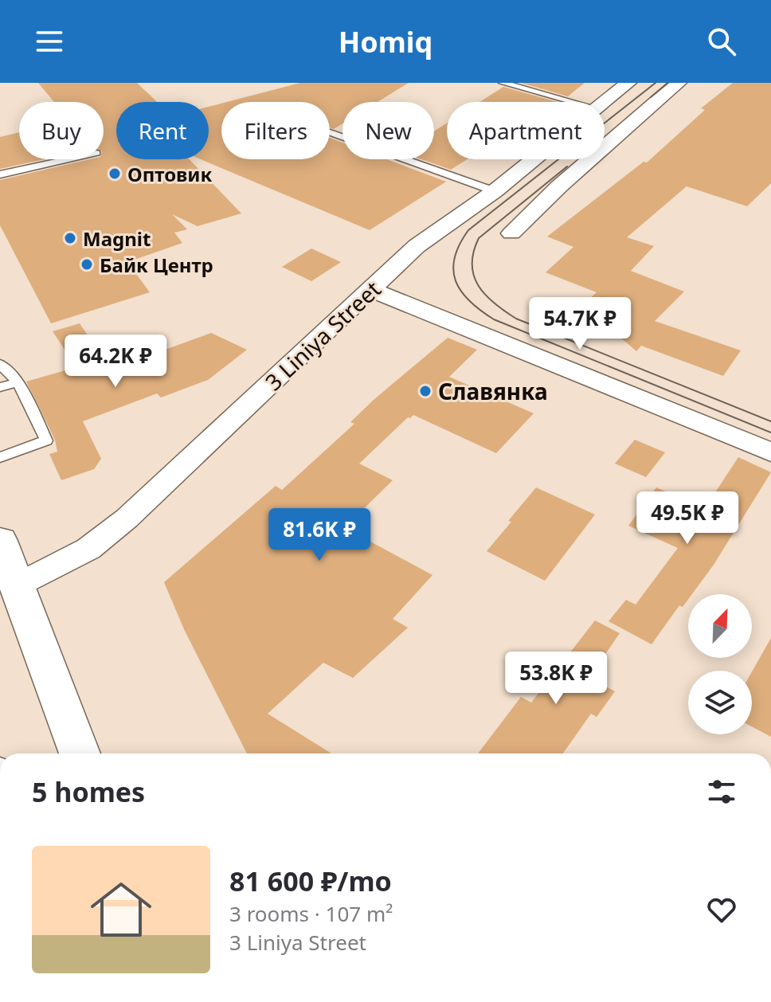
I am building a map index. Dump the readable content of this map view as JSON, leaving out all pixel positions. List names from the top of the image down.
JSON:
{
  "streets": {
    "street": ["3 Liniya Street"]
  },
  "places": [
    "Оптовик",
    "Magnit",
    "Байк Центр",
    "Славянка"
  ],
  "north": "top right",
  "page": {
    "header": "Homiq",
    "chip": [
      "Buy",
      "Rent",
      "Filters",
      "New",
      "Apartment"
    ],
    "price": [
      "54.7K ₽",
      "64.2K ₽",
      "49.5K ₽",
      "81.6K ₽",
      "53.8K ₽"
    ],
    "heading": "5 homes",
    "list": [
      {
        "name": "81 600 ₽/mo",
        "note": "3 rooms · 107 m² · 3 Liniya Street"
      }
    ]
  }
}
